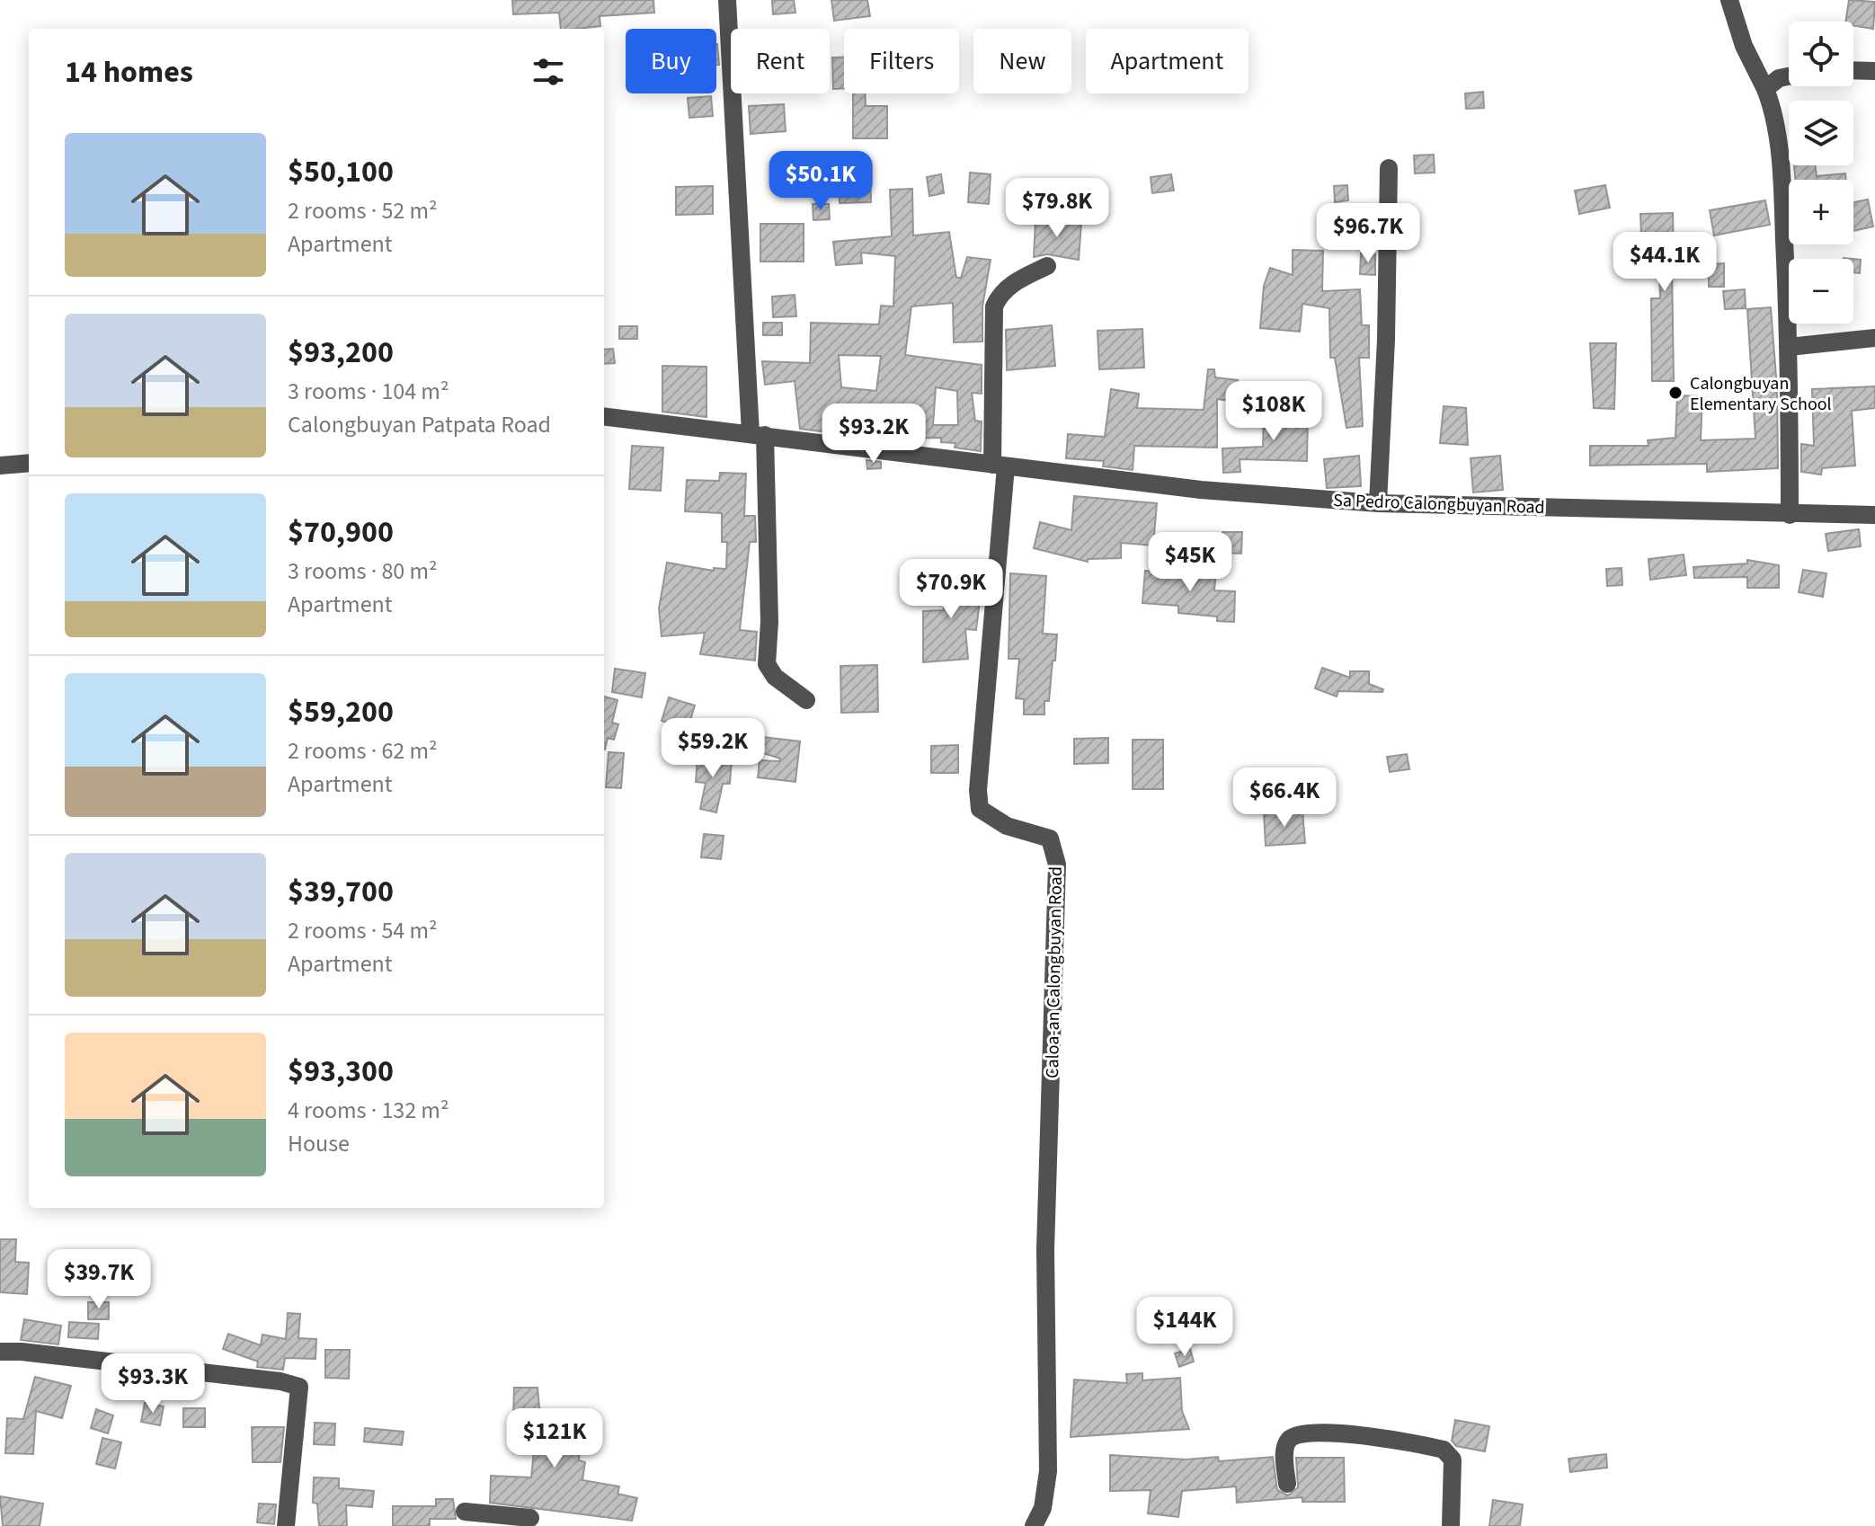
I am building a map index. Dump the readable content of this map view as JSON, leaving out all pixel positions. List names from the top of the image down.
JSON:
{
  "streets": {
    "street": ["Sa Pedro Calongbuyan Road", "Caloa-an Calongbuyan Road"]
  },
  "crossings": [
    ["Sa Pedro Calongbuyan Road", "Caloa-an Calongbuyan Road"]
  ],
  "places": ["Calongbuyan Elementary School"],
  "page": {
    "map_buttons": ["+", "−"],
    "chip": [
      "Buy",
      "Rent",
      "Filters",
      "New",
      "Apartment"
    ],
    "heading": "14 homes",
    "list": [
      {
        "name": "$50,100",
        "note": "2 rooms · 52 m² · Apartment"
      },
      {
        "name": "$93,200",
        "note": "3 rooms · 104 m² · Calongbuyan Patpata Road"
      },
      {
        "name": "$70,900",
        "note": "3 rooms · 80 m² · Apartment"
      },
      {
        "name": "$59,200",
        "note": "2 rooms · 62 m² · Apartment"
      },
      {
        "name": "$39,700",
        "note": "2 rooms · 54 m² · Apartment"
      },
      {
        "name": "$93,300",
        "note": "4 rooms · 132 m² · House"
      }
    ],
    "price": [
      "$50.1K",
      "$79.8K",
      "$96.7K",
      "$44.1K",
      "$108K",
      "$93.2K",
      "$45K",
      "$70.9K",
      "$59.2K",
      "$66.4K",
      "$39.7K",
      "$144K",
      "$93.3K",
      "$121K"
    ]
  }
}
